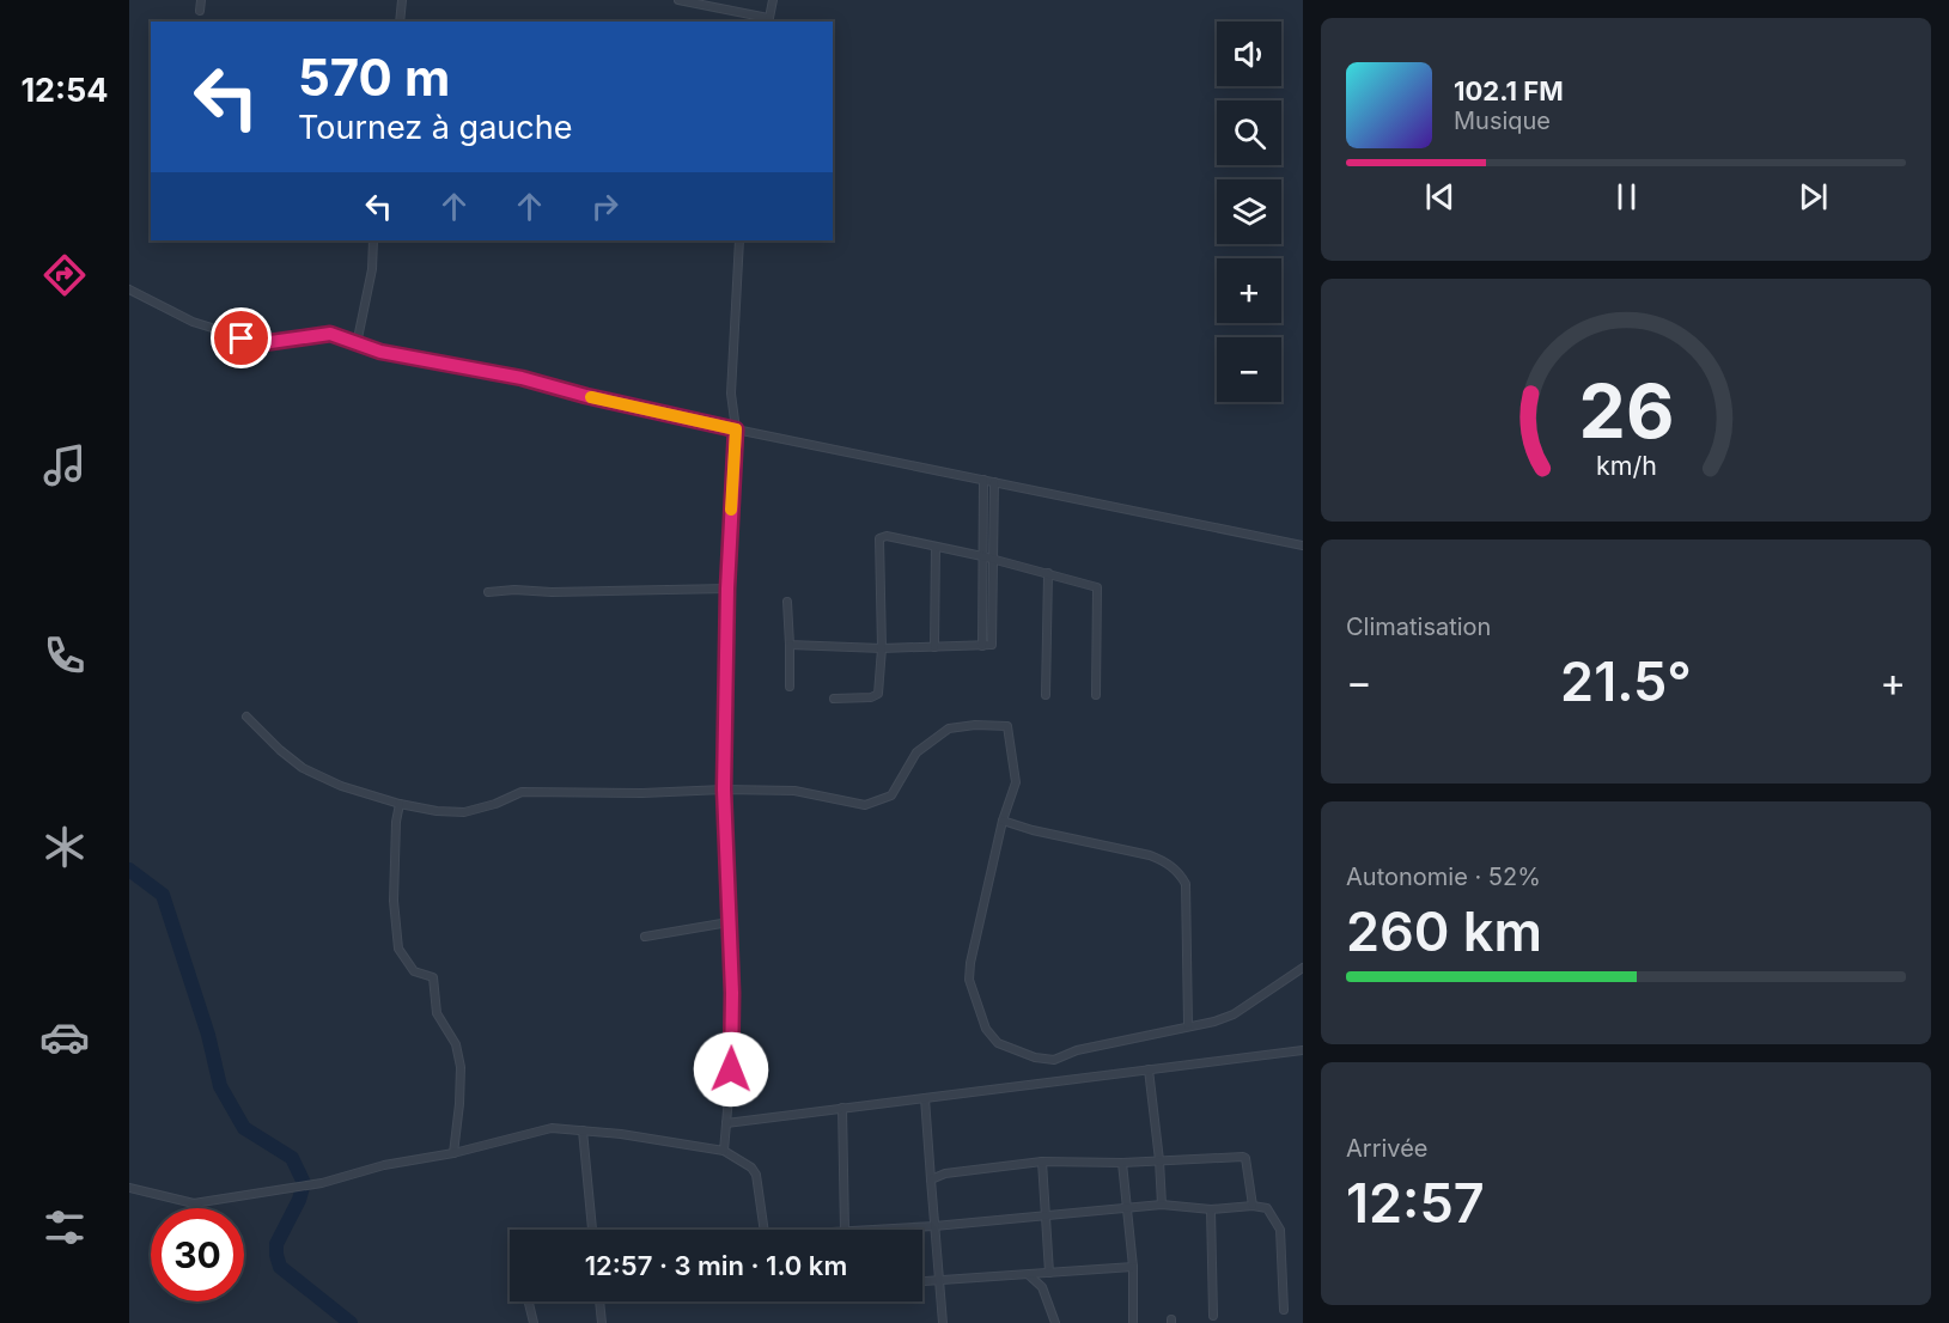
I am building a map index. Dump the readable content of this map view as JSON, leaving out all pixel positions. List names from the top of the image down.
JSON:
{
  "page": {
    "tabs": "12:54",
    "map_buttons": ["+", "−"],
    "turn": ["570 m", "Tournez à gauche"],
    "song": ["102.1 FM", "Musique"],
    "tile": [
      "Climatisation",
      ["Autonomie · 52%", "260 km"],
      ["Arrivée", "12:57"]
    ],
    "heat": ["−", "21.5°", "+"],
    "limit": "30",
    "trip": "12:57 · 3 min · 1.0 km",
    "gauge": ["26", "km/h"]
  }
}
